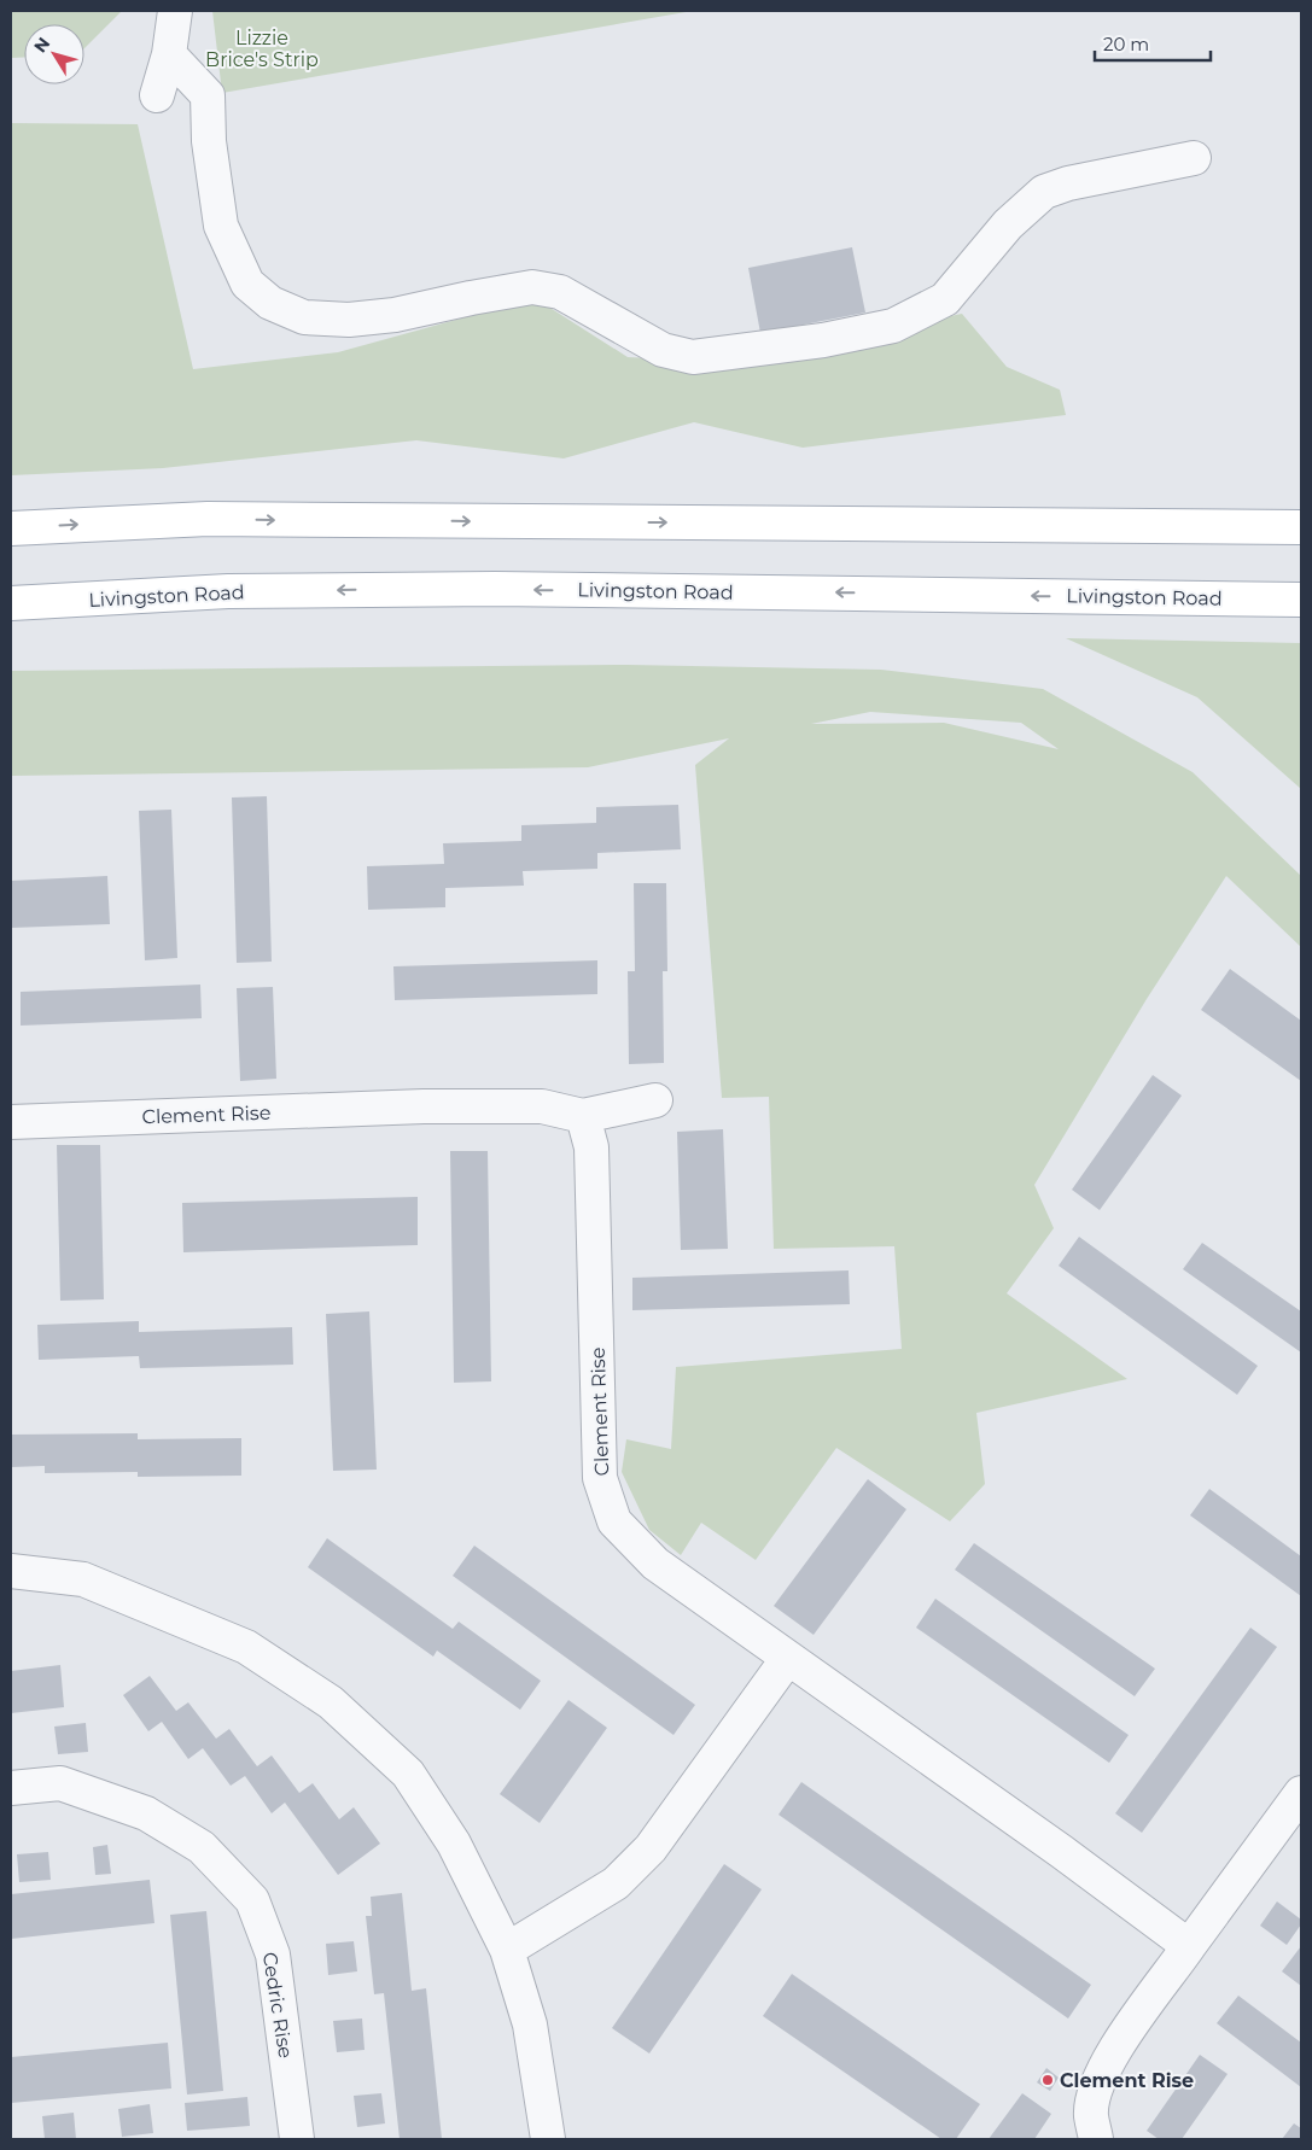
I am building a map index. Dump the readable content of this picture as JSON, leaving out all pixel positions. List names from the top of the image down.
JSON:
{
  "streets": {
    "main road": ["Livingston Road"],
    "street": ["Clement Rise", "Cedric Rise"]
  },
  "parks": ["Lizzie Brice's Strip"],
  "places": ["Clement Rise"],
  "scale_bar": "20 m",
  "north": "top left"
}
